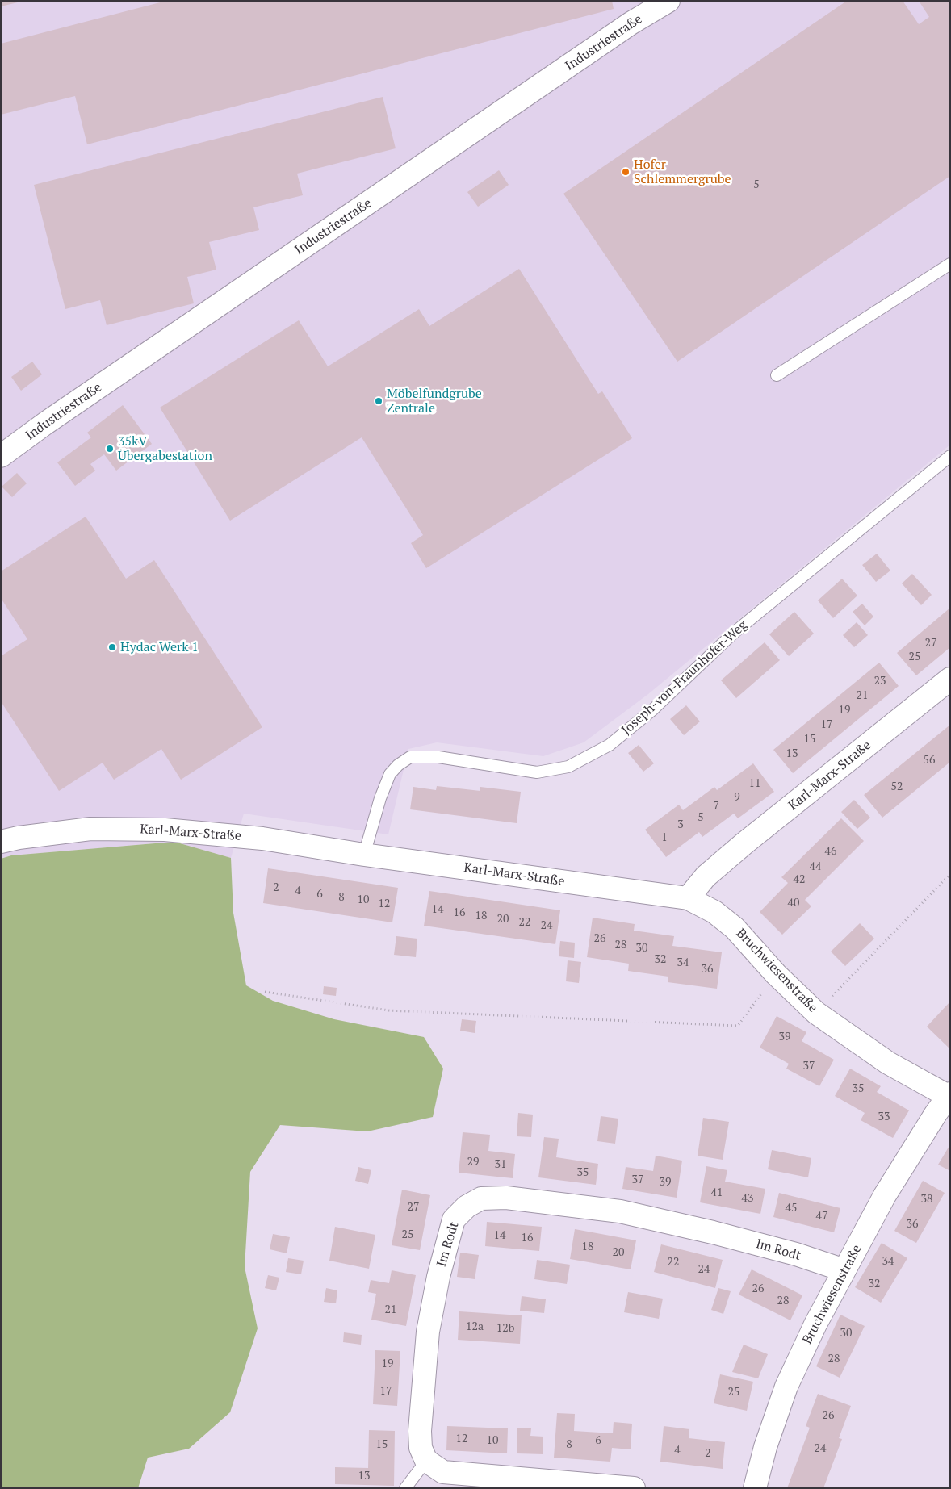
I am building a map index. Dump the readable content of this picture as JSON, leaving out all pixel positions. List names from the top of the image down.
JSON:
{
  "streets": {
    "street": [
      "Industriestraße",
      "Karl-Marx-Straße",
      "Bruchwiesenstraße",
      "Im Rodt"
    ],
    "lane": ["Joseph-von-Fraunhofer-Weg"]
  },
  "crossings": [
    ["Joseph-von-Fraunhofer-Weg", "Karl-Marx-Straße"],
    ["Karl-Marx-Straße", "Bruchwiesenstraße"],
    ["Bruchwiesenstraße", "Im Rodt"]
  ],
  "places": [
    "Hofer Schlemmergrube",
    "Möbelfundgrube Zentrale",
    "35kV Übergabestation",
    "Hydac Werk 1"
  ],
  "house_numbers": [
    "5",
    "27",
    "25",
    "23",
    "21",
    "19",
    "17",
    "15",
    "13",
    "56",
    "11",
    "52",
    "9",
    "7",
    "5",
    "3",
    "1",
    "46",
    "44",
    "42",
    "2",
    "4",
    "6",
    "8",
    "10",
    "40",
    "12",
    "14",
    "16",
    "18",
    "20",
    "22",
    "24",
    "26",
    "28",
    "30",
    "32",
    "34",
    "36",
    "39",
    "37",
    "35",
    "33",
    "29",
    "31",
    "35",
    "37",
    "39",
    "41",
    "43",
    "38",
    "27",
    "45",
    "47",
    "36",
    "25",
    "14",
    "16",
    "18",
    "20",
    "34",
    "22",
    "24",
    "32",
    "26",
    "28",
    "21",
    "12a",
    "12b",
    "30",
    "28",
    "19",
    "17",
    "25",
    "26",
    "12",
    "10",
    "6",
    "15",
    "8",
    "24",
    "4",
    "2",
    "13"
  ]
}
